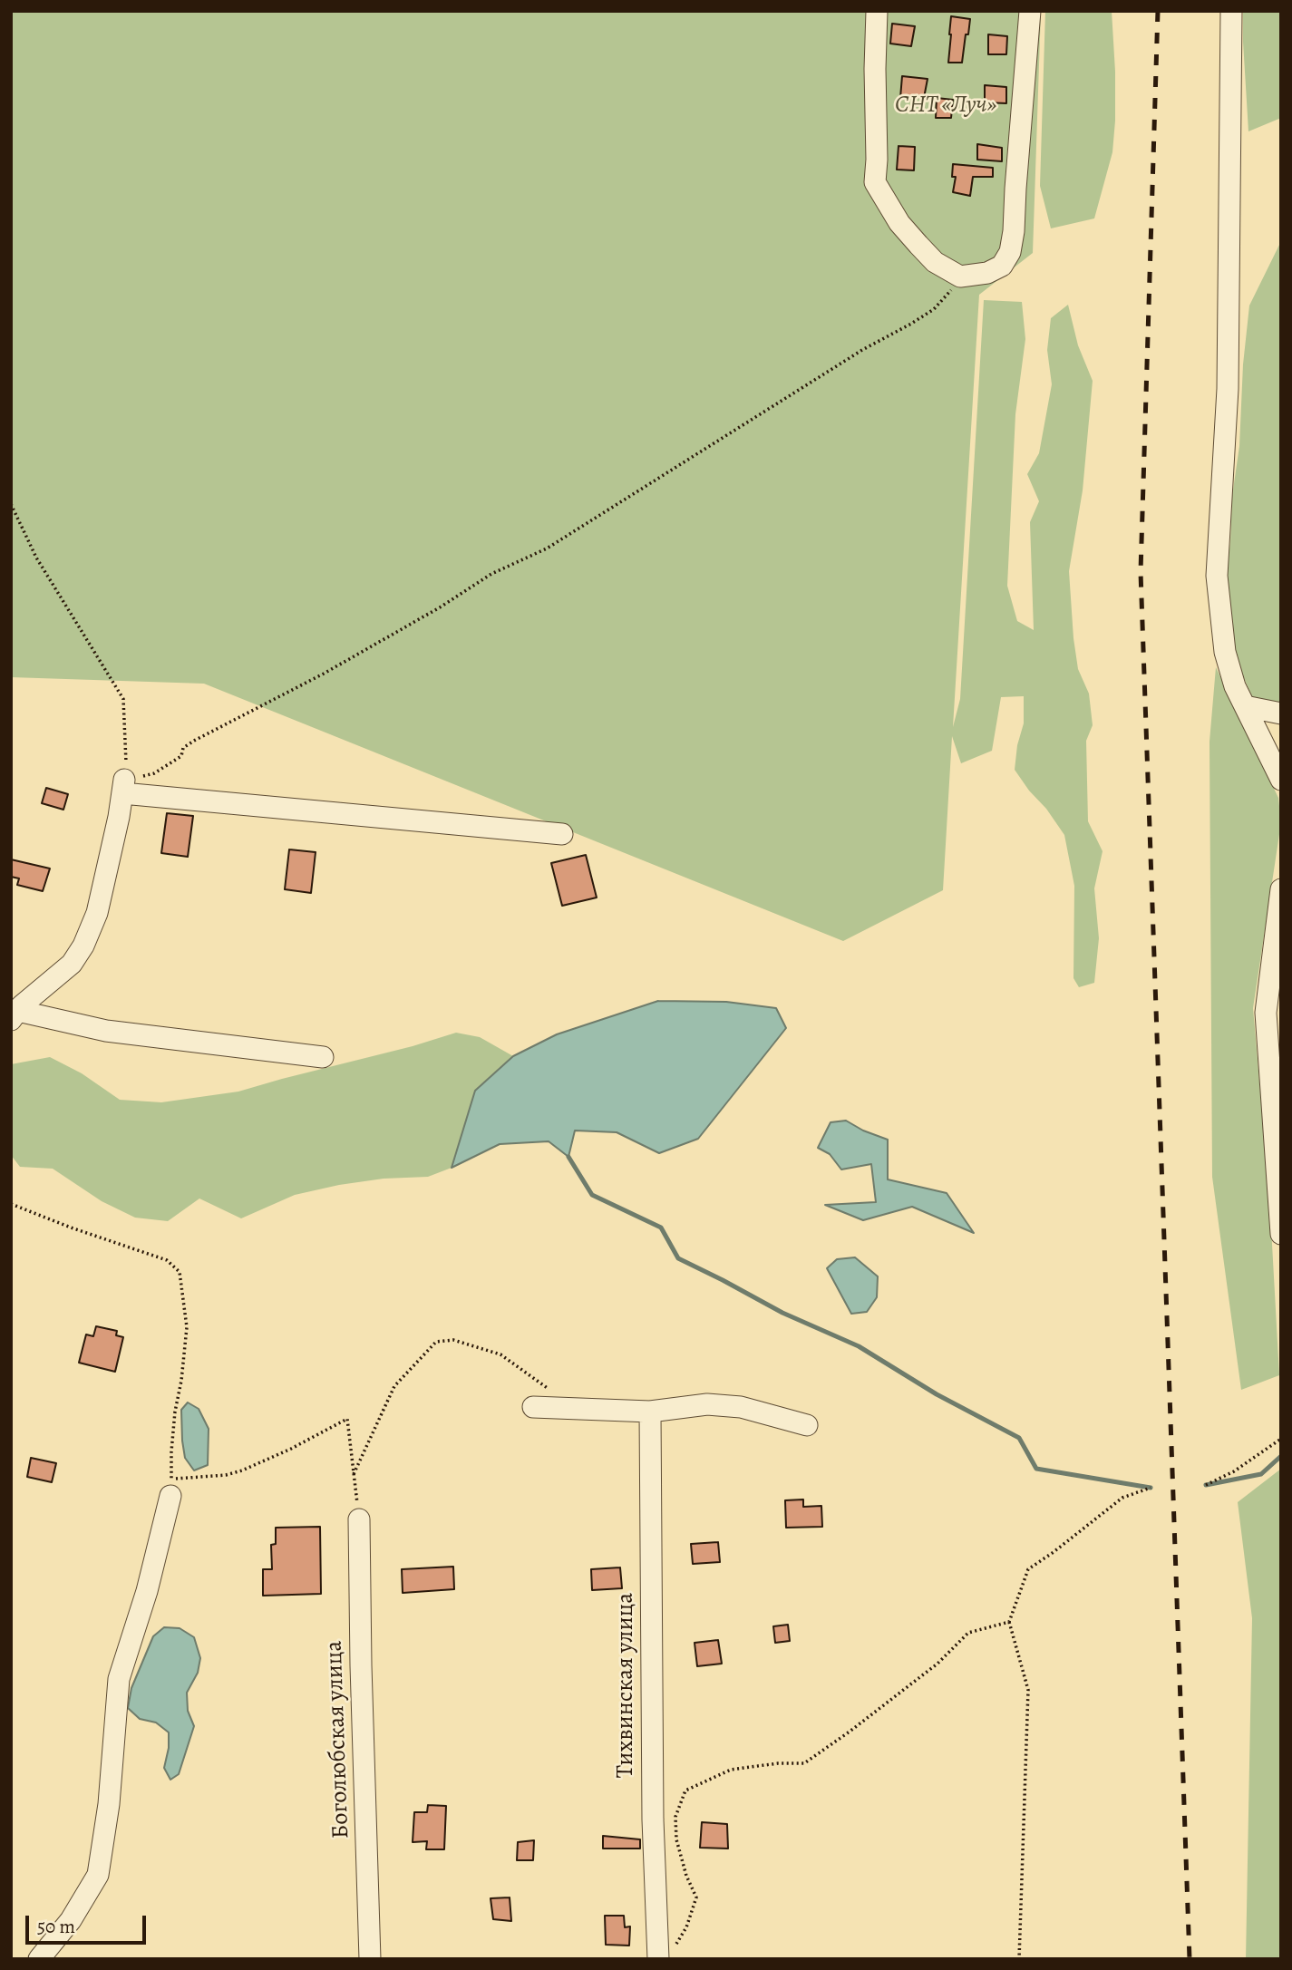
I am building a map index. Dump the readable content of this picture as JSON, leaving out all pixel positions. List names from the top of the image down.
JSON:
{
  "streets": {
    "street": ["Тихвинская улица", "Боголюбская улица"]
  },
  "parks": ["СНТ «Луч»"],
  "scale_bar": "50 m"
}
